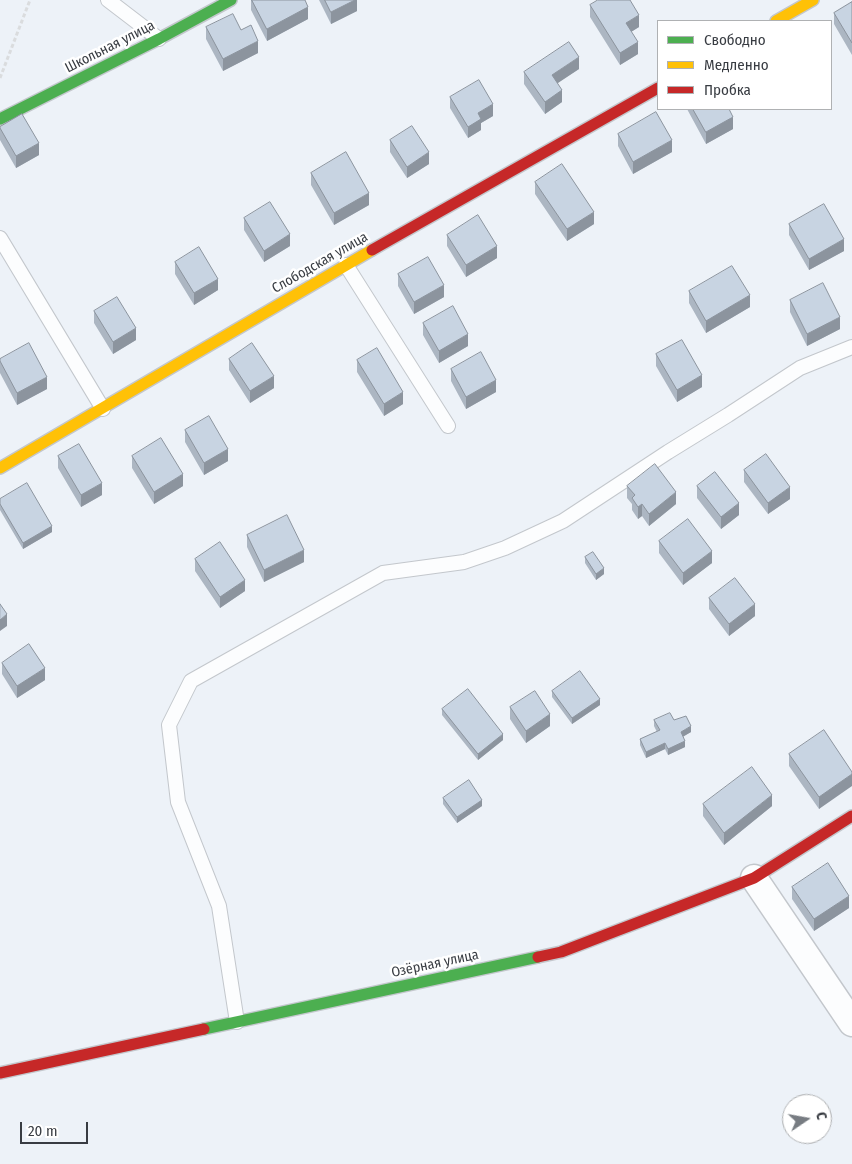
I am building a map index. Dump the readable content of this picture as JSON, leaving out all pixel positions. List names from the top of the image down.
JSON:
{
  "streets": {
    "street": ["Школьная улица", "Слободская улица", "Озёрная улица"]
  },
  "legend": ["Свободно", "Медленно", "Пробка"],
  "scale_bar": "20 m",
  "north": "right"
}
